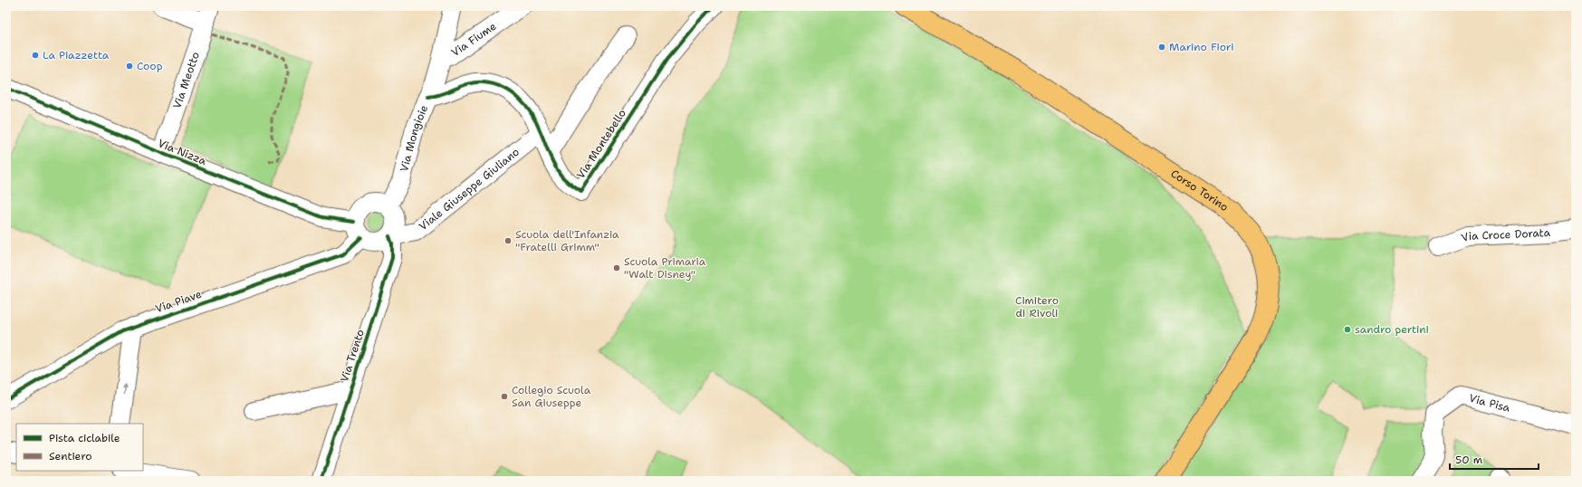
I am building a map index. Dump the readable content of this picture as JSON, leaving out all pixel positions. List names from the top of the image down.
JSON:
{
  "streets": {
    "main road": ["Corso Torino"],
    "street": [
      "Via Fiume",
      "Via Meotto",
      "Via Mongioie",
      "Via Montebello",
      "Via Nizza",
      "Viale Giuseppe Giuliano",
      "Via Croce Dorata",
      "Via Piave",
      "Via Trento",
      "Via Pisa"
    ]
  },
  "crossings": [
    ["Via Fiume", "Via Mongioie"],
    ["Via Meotto", "Via Nizza"],
    ["Via Mongioie", "Via Montebello"],
    ["Via Mongioie", "Via Nizza"],
    ["Via Mongioie", "Viale Giuseppe Giuliano"],
    ["Via Mongioie", "Via Piave"],
    ["Via Mongioie", "Via Trento"],
    ["Via Montebello", "Viale Giuseppe Giuliano"],
    ["Via Nizza", "Viale Giuseppe Giuliano"],
    ["Via Nizza", "Via Piave"],
    ["Via Nizza", "Via Trento"],
    ["Viale Giuseppe Giuliano", "Via Piave"],
    ["Viale Giuseppe Giuliano", "Via Trento"],
    ["Via Piave", "Via Trento"]
  ],
  "parks": ["Cimitero di Rivoli"],
  "places": [
    "Marino Fiori",
    "La Piazzetta",
    "Coop",
    "Scuola dell'Infanzia \"Fratelli Grimm\"",
    "Scuola Primaria \"Walt Disney\"",
    "sandro pertini",
    "Collegio Scuola San Giuseppe"
  ],
  "legend": ["Pista ciclabile", "Sentiero"],
  "scale_bar": "50 m"
}
